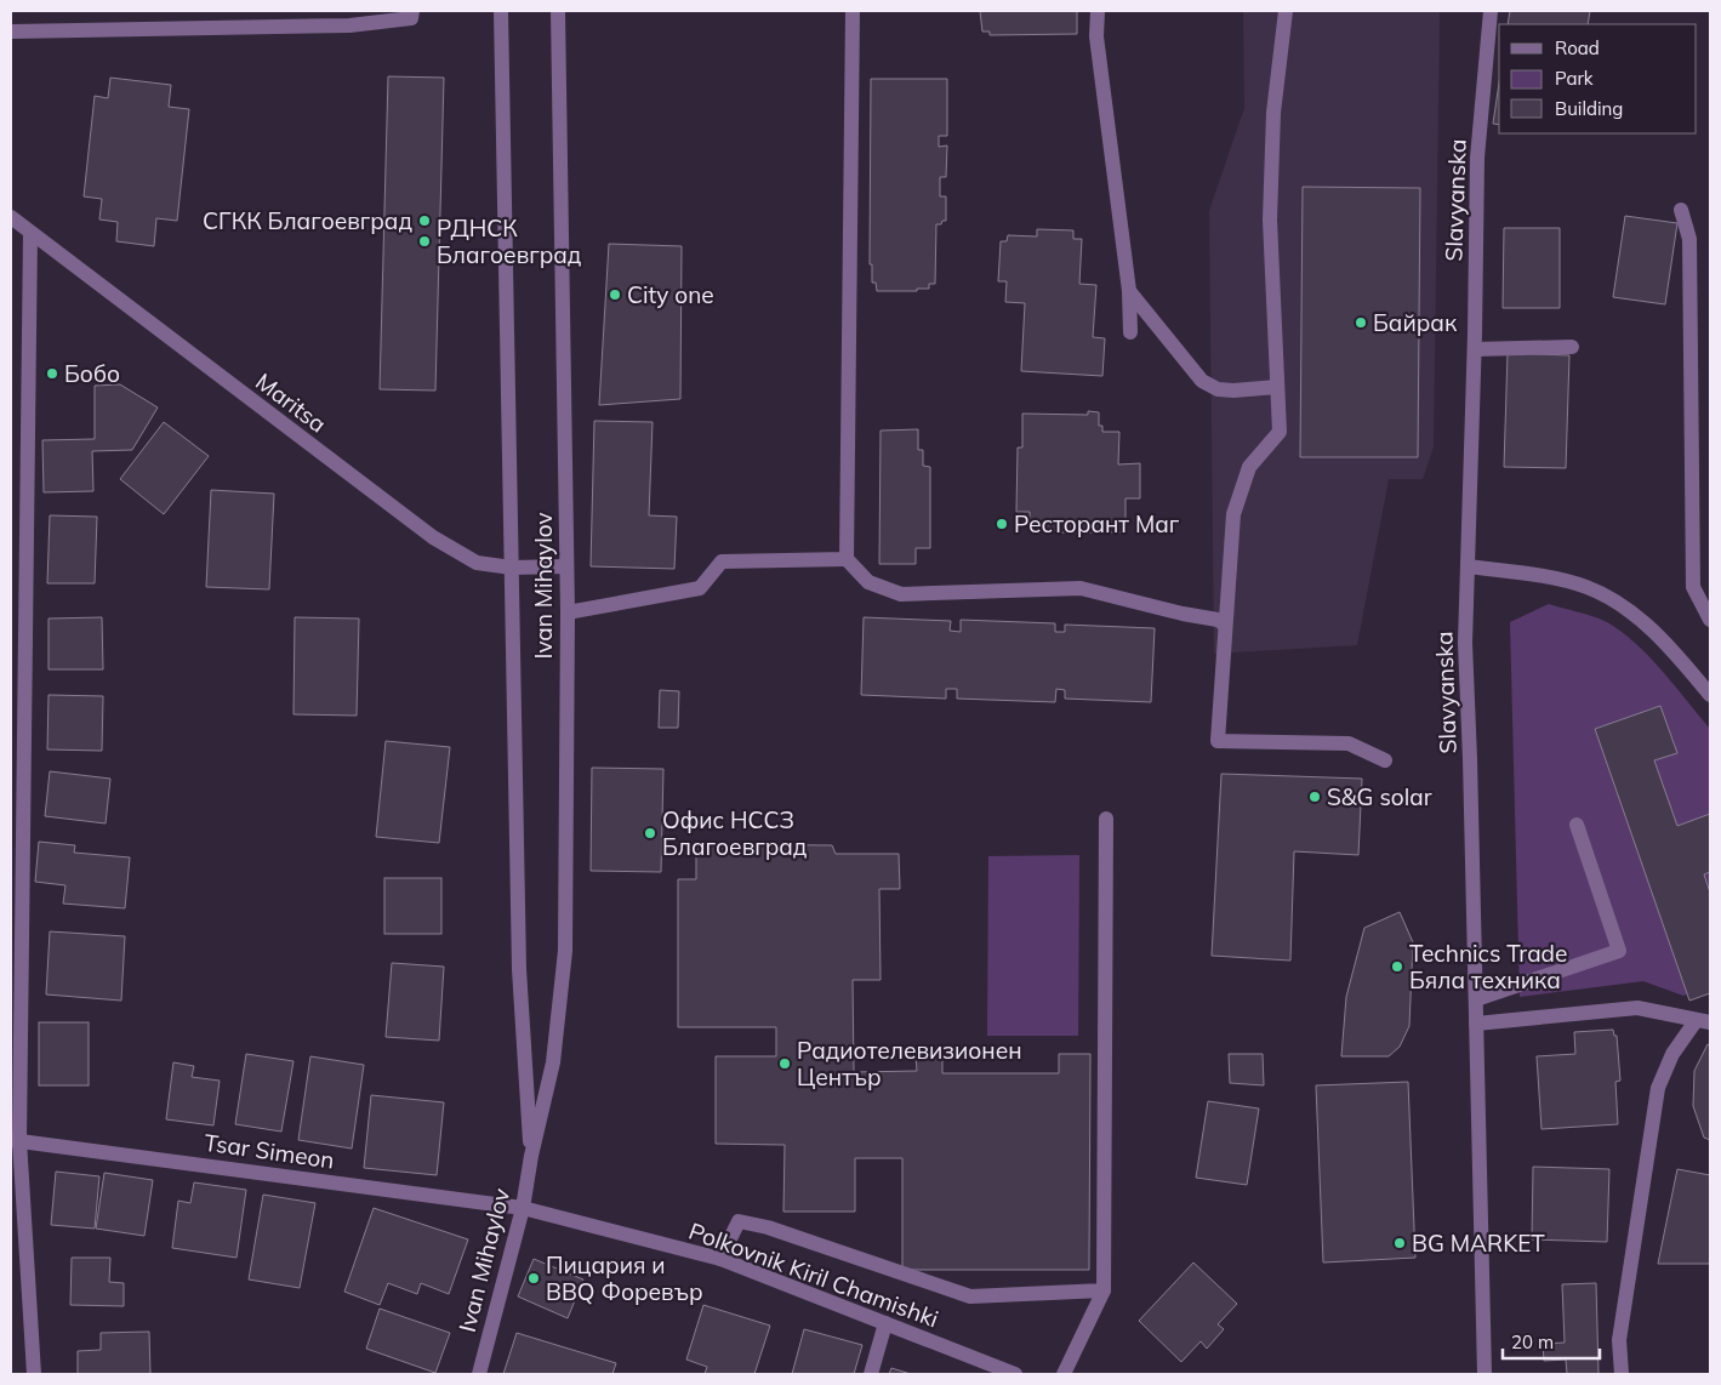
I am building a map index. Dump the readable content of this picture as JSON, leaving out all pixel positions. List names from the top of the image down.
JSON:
{
  "streets": {
    "street": [
      "Slavyanska",
      "Maritsa",
      "Ivan Mihaylov",
      "Tsar Simeon",
      "Polkovnik Kiril Chamishki"
    ]
  },
  "crossings": [
    ["Maritsa", "Ivan Mihaylov"],
    ["Ivan Mihaylov", "Tsar Simeon"],
    ["Ivan Mihaylov", "Polkovnik Kiril Chamishki"],
    ["Tsar Simeon", "Polkovnik Kiril Chamishki"]
  ],
  "places": [
    "СГКК Благоевград",
    "РДНСК Благоевград",
    "City one",
    "Байрак",
    "Бобо",
    "Ресторант Маг",
    "S&G solar",
    "Офис НССЗ Благоевград",
    "Technics Trade Бяла техника",
    "Радиотелевизионен Център",
    "BG MARKET",
    "Пицария и BBQ Форевър"
  ],
  "legend": ["Road", "Park", "Building"],
  "scale_bar": "20 m"
}
